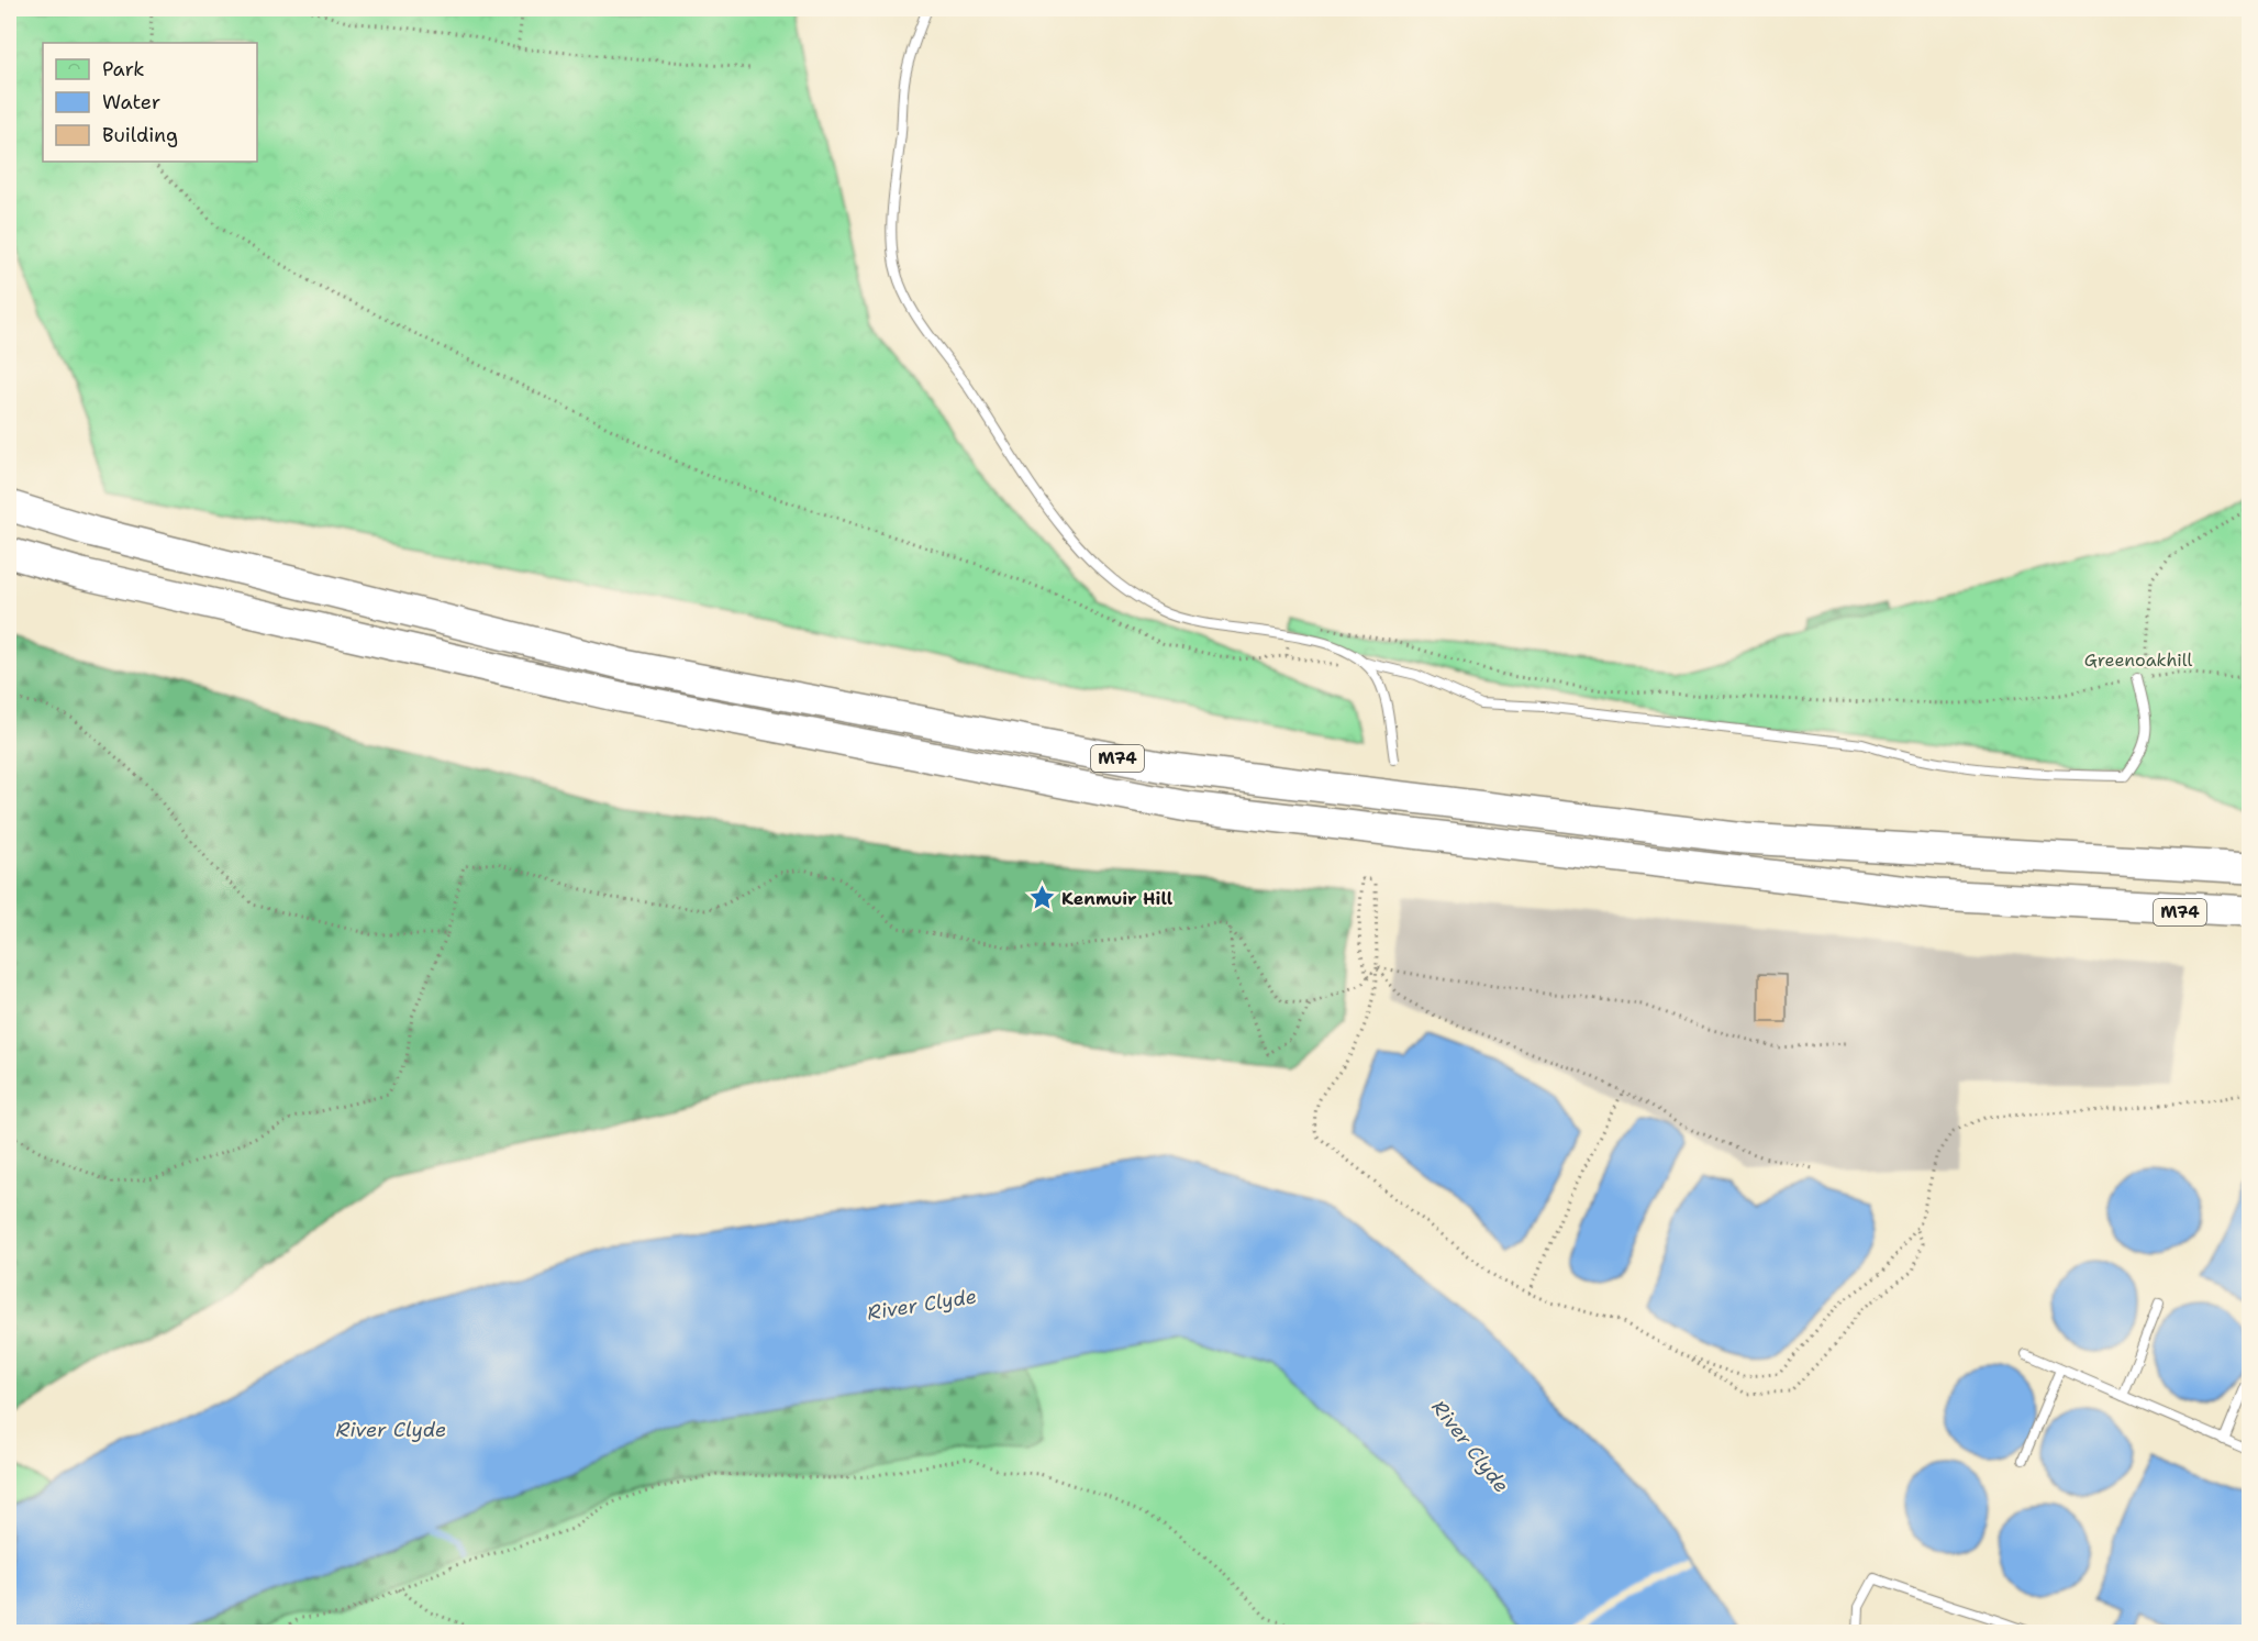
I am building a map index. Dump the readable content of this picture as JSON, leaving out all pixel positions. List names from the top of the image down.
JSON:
{
  "streets": {
    "highway": ["M74"]
  },
  "water": ["River Clyde"],
  "parks": ["Greenoakhill"],
  "places": {
    "place": ["Kenmuir Hill"]
  },
  "legend": ["Park", "Water", "Building"]
}
